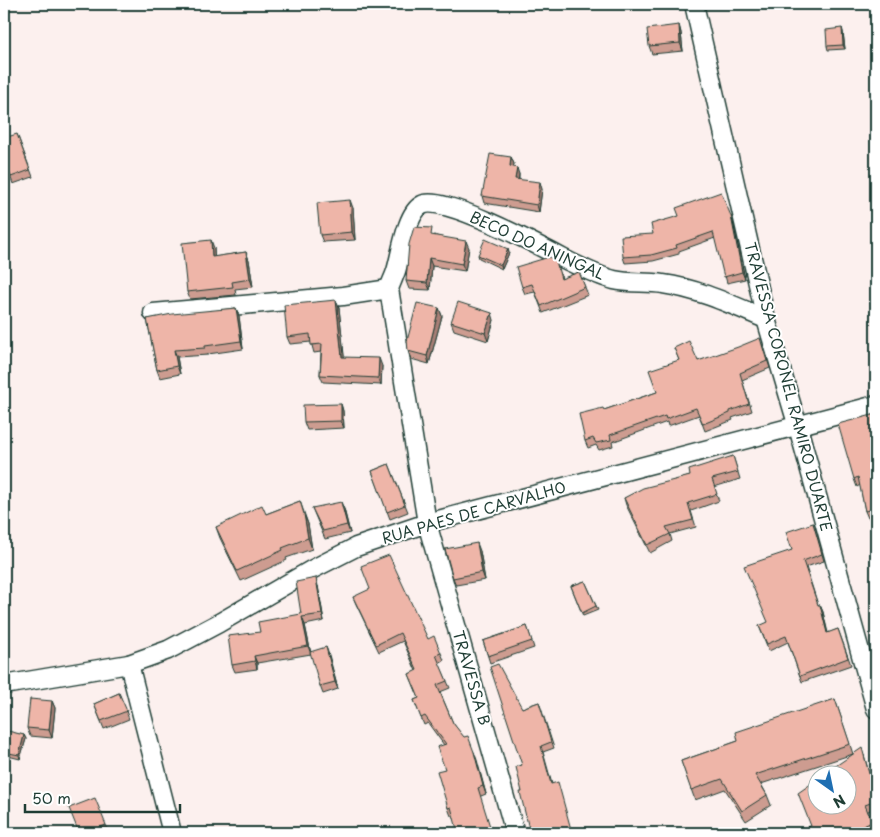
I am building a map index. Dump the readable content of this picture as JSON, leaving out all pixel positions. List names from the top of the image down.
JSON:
{
  "streets": {
    "street": [
      "BECO DO ANINGAL",
      "TRAVESSA CORONEL RAMIRO DUARTE",
      "RUA PAES DE CARVALHO",
      "TRAVESSA B"
    ]
  },
  "crossings": [
    ["BECO DO ANINGAL", "TRAVESSA CORONEL RAMIRO DUARTE"],
    ["BECO DO ANINGAL", "TRAVESSA B"],
    ["TRAVESSA CORONEL RAMIRO DUARTE", "RUA PAES DE CARVALHO"],
    ["RUA PAES DE CARVALHO", "TRAVESSA B"]
  ],
  "scale_bar": "50 m",
  "north": "bottom right"
}
